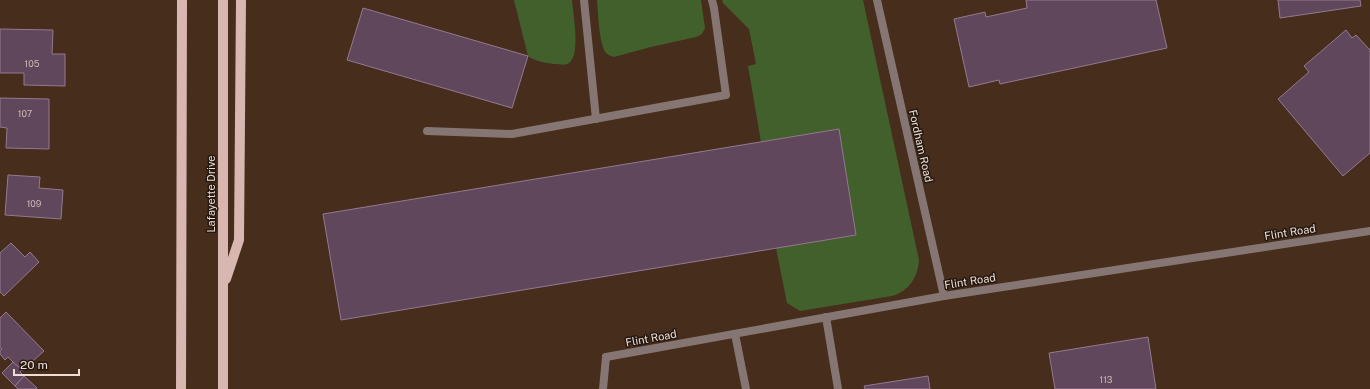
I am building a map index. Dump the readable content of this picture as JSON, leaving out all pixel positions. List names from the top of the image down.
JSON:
{
  "streets": {
    "main road": ["Lafayette Drive"],
    "street": ["Fordham Road", "Flint Road"]
  },
  "crossings": [
    ["Fordham Road", "Flint Road"]
  ],
  "house_numbers": [
    "105",
    "107",
    "109",
    "113"
  ],
  "scale_bar": "20 m"
}
